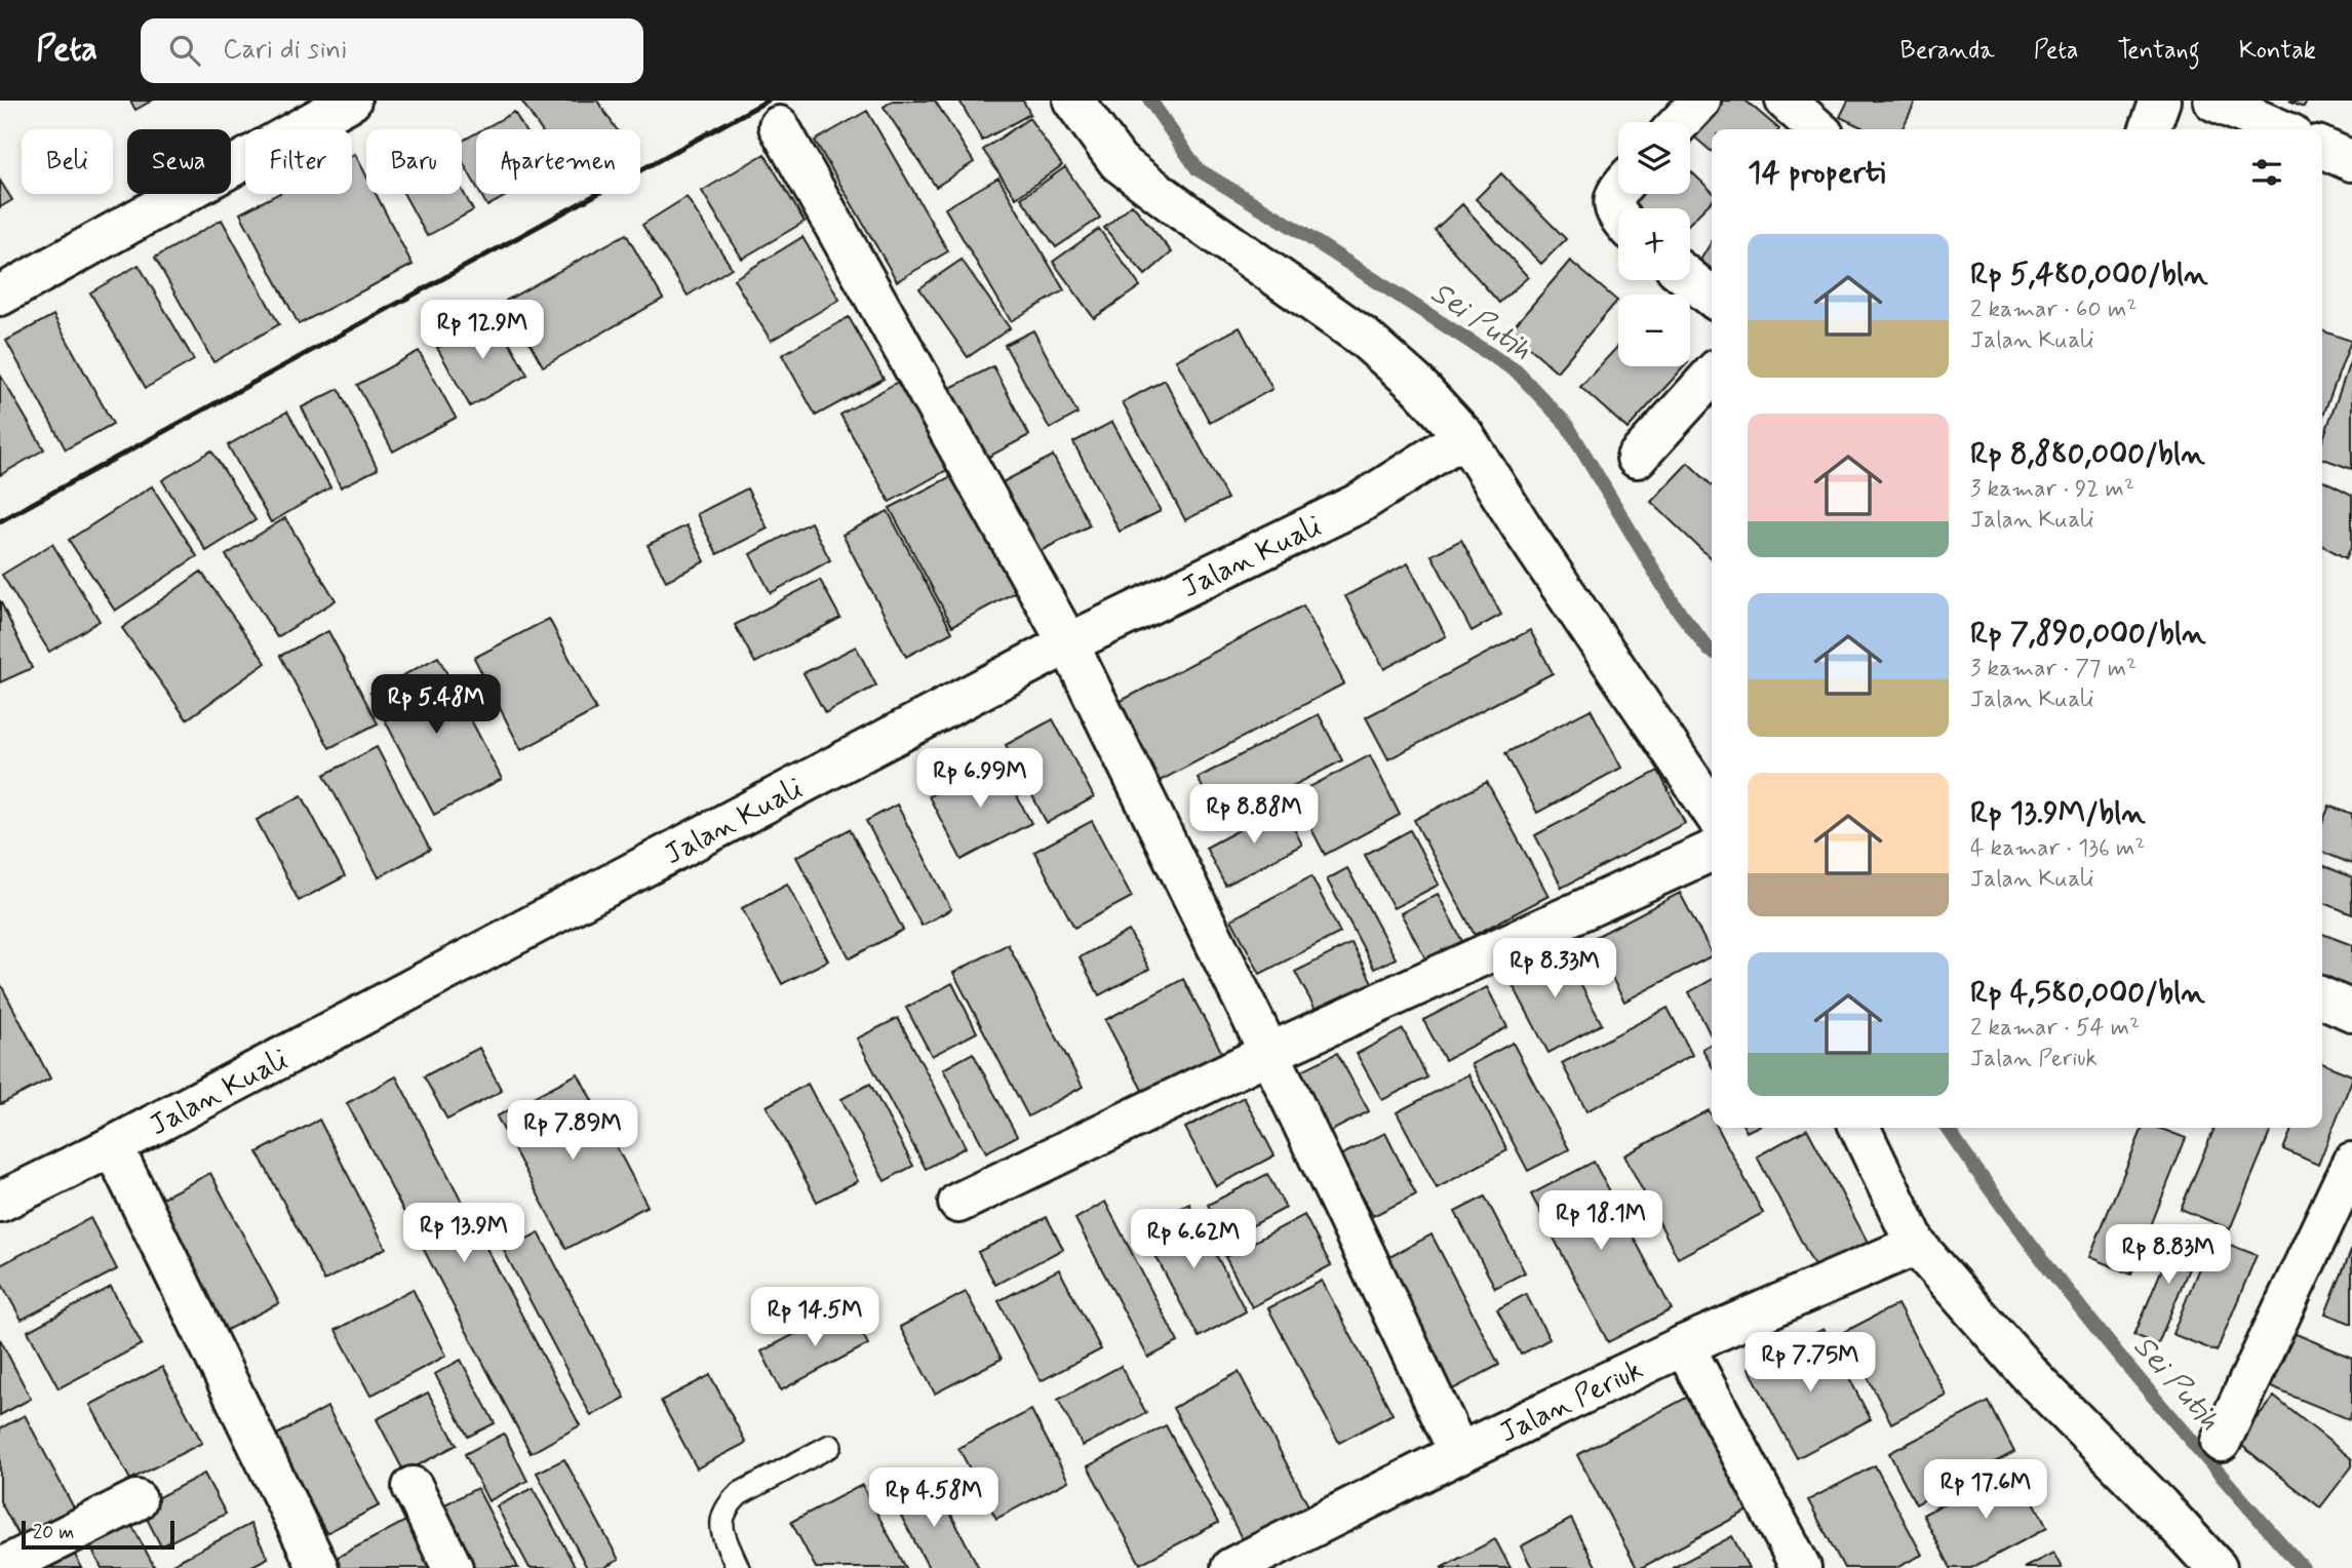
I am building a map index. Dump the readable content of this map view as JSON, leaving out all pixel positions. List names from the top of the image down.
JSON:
{
  "streets": {
    "street": ["Jalan Kuali", "Jalan Periuk"]
  },
  "water": ["Sei Putih"],
  "scale_bar": "20 m",
  "page": {
    "header": "Peta",
    "search": "Cari di sini",
    "nav": [
      "Beranda",
      "Peta",
      "Tentang",
      "Kontak"
    ],
    "map_buttons": ["+", "−"],
    "chip": [
      "Beli",
      "Sewa",
      "Filter",
      "Baru",
      "Apartemen"
    ],
    "heading": "14 properti",
    "list": [
      {
        "name": "Rp 5,480,000/bln",
        "note": "2 kamar · 60 m² · Jalan Kuali"
      },
      {
        "name": "Rp 8,880,000/bln",
        "note": "3 kamar · 92 m² · Jalan Kuali"
      },
      {
        "name": "Rp 7,890,000/bln",
        "note": "3 kamar · 77 m² · Jalan Kuali"
      },
      {
        "name": "Rp 13.9M/bln",
        "note": "4 kamar · 136 m² · Jalan Kuali"
      },
      {
        "name": "Rp 4,580,000/bln",
        "note": "2 kamar · 54 m² · Jalan Periuk"
      }
    ],
    "price": [
      "Rp 12.9M",
      "Rp 5.48M",
      "Rp 6.99M",
      "Rp 8.88M",
      "Rp 8.33M",
      "Rp 7.89M",
      "Rp 18.1M",
      "Rp 13.9M",
      "Rp 6.62M",
      "Rp 8.83M",
      "Rp 14.5M",
      "Rp 7.75M",
      "Rp 17.6M",
      "Rp 4.58M"
    ],
    "scale": "20 m"
  }
}
